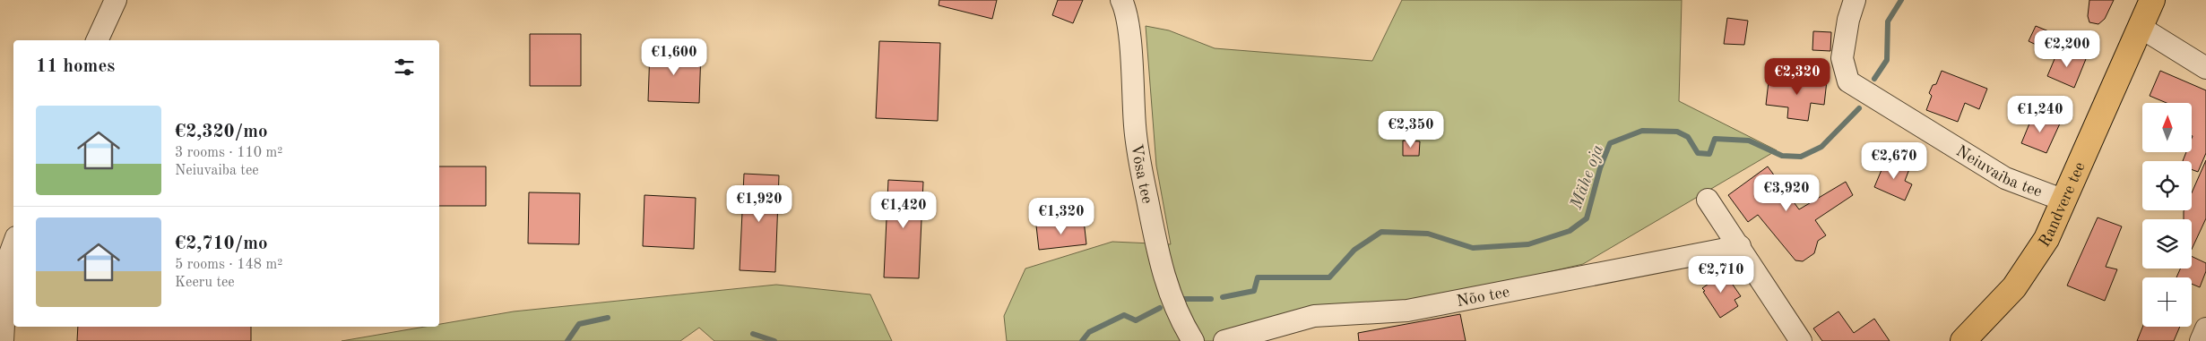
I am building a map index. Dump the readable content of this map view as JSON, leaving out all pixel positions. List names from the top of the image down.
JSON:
{
  "streets": {
    "main road": ["Randvere tee"],
    "street": ["Neiuvaiba tee", "Võsa tee", "Nõo tee"]
  },
  "crossings": [
    ["Neiuvaiba tee", "Randvere tee"]
  ],
  "water": ["Mähe oja"],
  "north": "top",
  "page": {
    "price": [
      "€2,200",
      "€1,600",
      "€2,320",
      "€1,240",
      "€2,350",
      "€2,670",
      "€3,920",
      "€1,920",
      "€1,420",
      "€1,320",
      "€2,710"
    ],
    "heading": "11 homes",
    "list": [
      {
        "name": "€2,320/mo",
        "note": "3 rooms · 110 m² · Neiuvaiba tee"
      },
      {
        "name": "€2,710/mo",
        "note": "5 rooms · 148 m² · Keeru tee"
      }
    ],
    "map_buttons": "+"
  }
}
